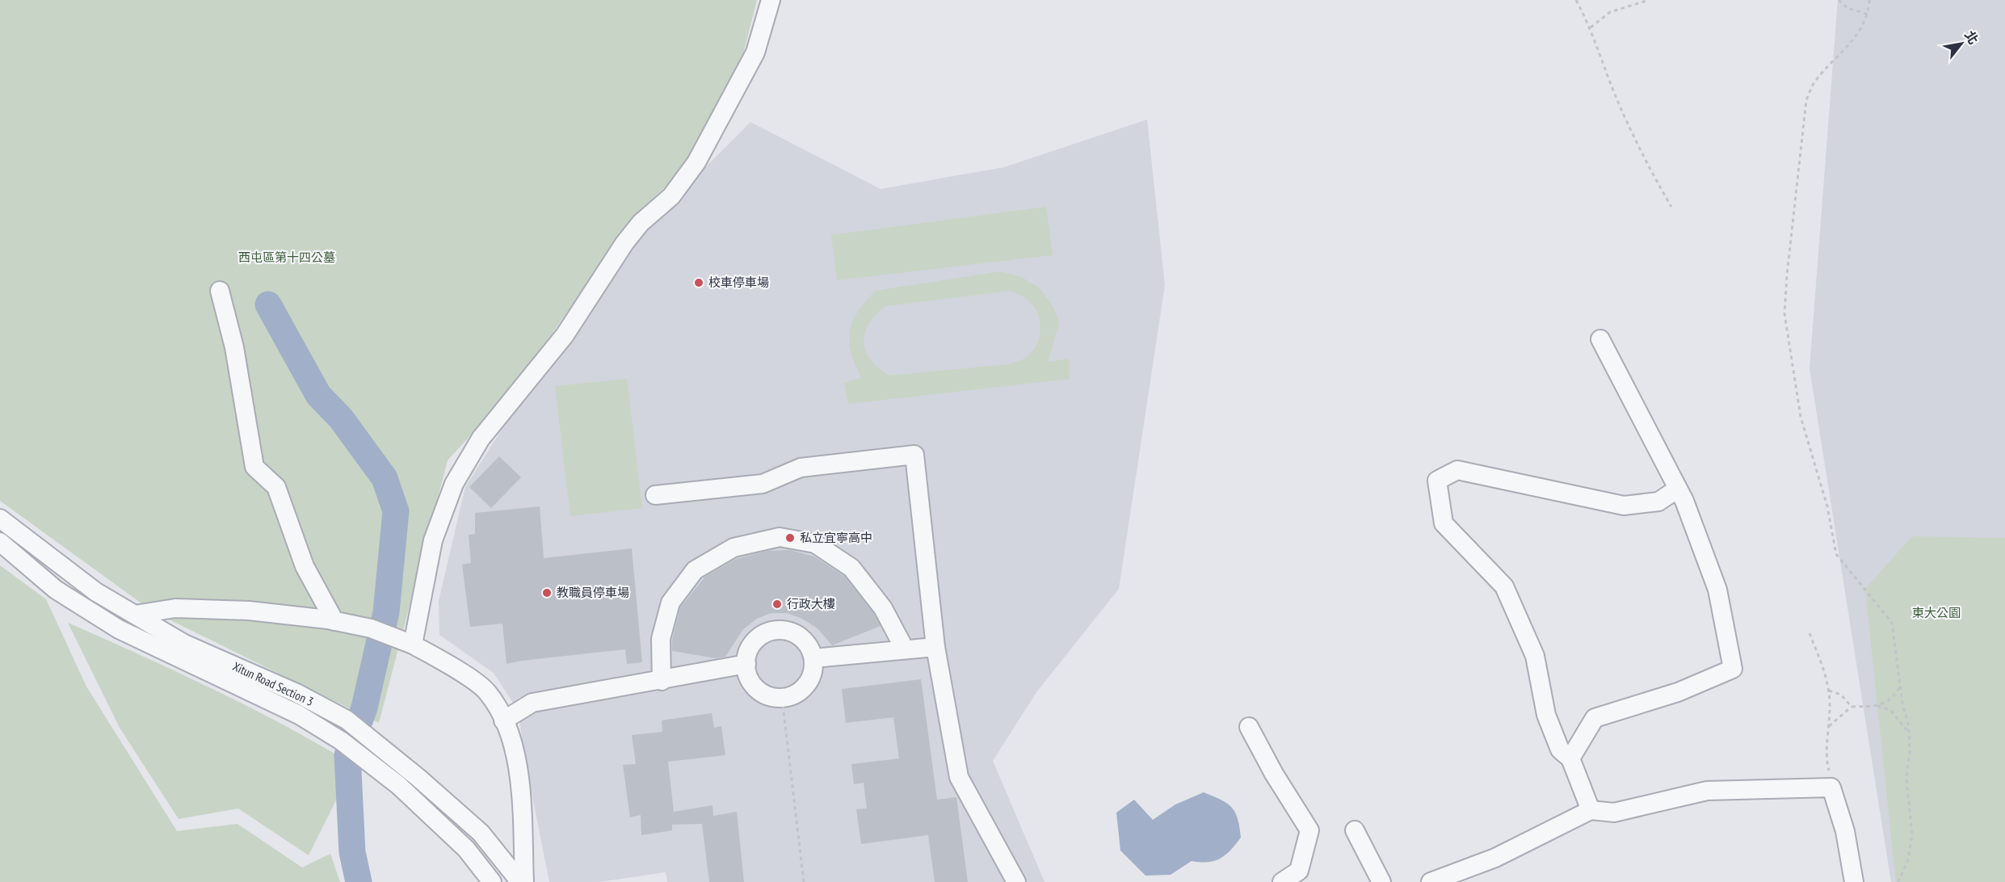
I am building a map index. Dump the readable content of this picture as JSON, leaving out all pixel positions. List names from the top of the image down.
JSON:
{
  "streets": {
    "street": ["Xitun Road Section 3"]
  },
  "parks": ["西屯區第十四公墓", "東大公園"],
  "places": [
    "校車停車場",
    "私立宜寧高中",
    "教職員停車場",
    "行政大樓"
  ],
  "north": "top right"
}
